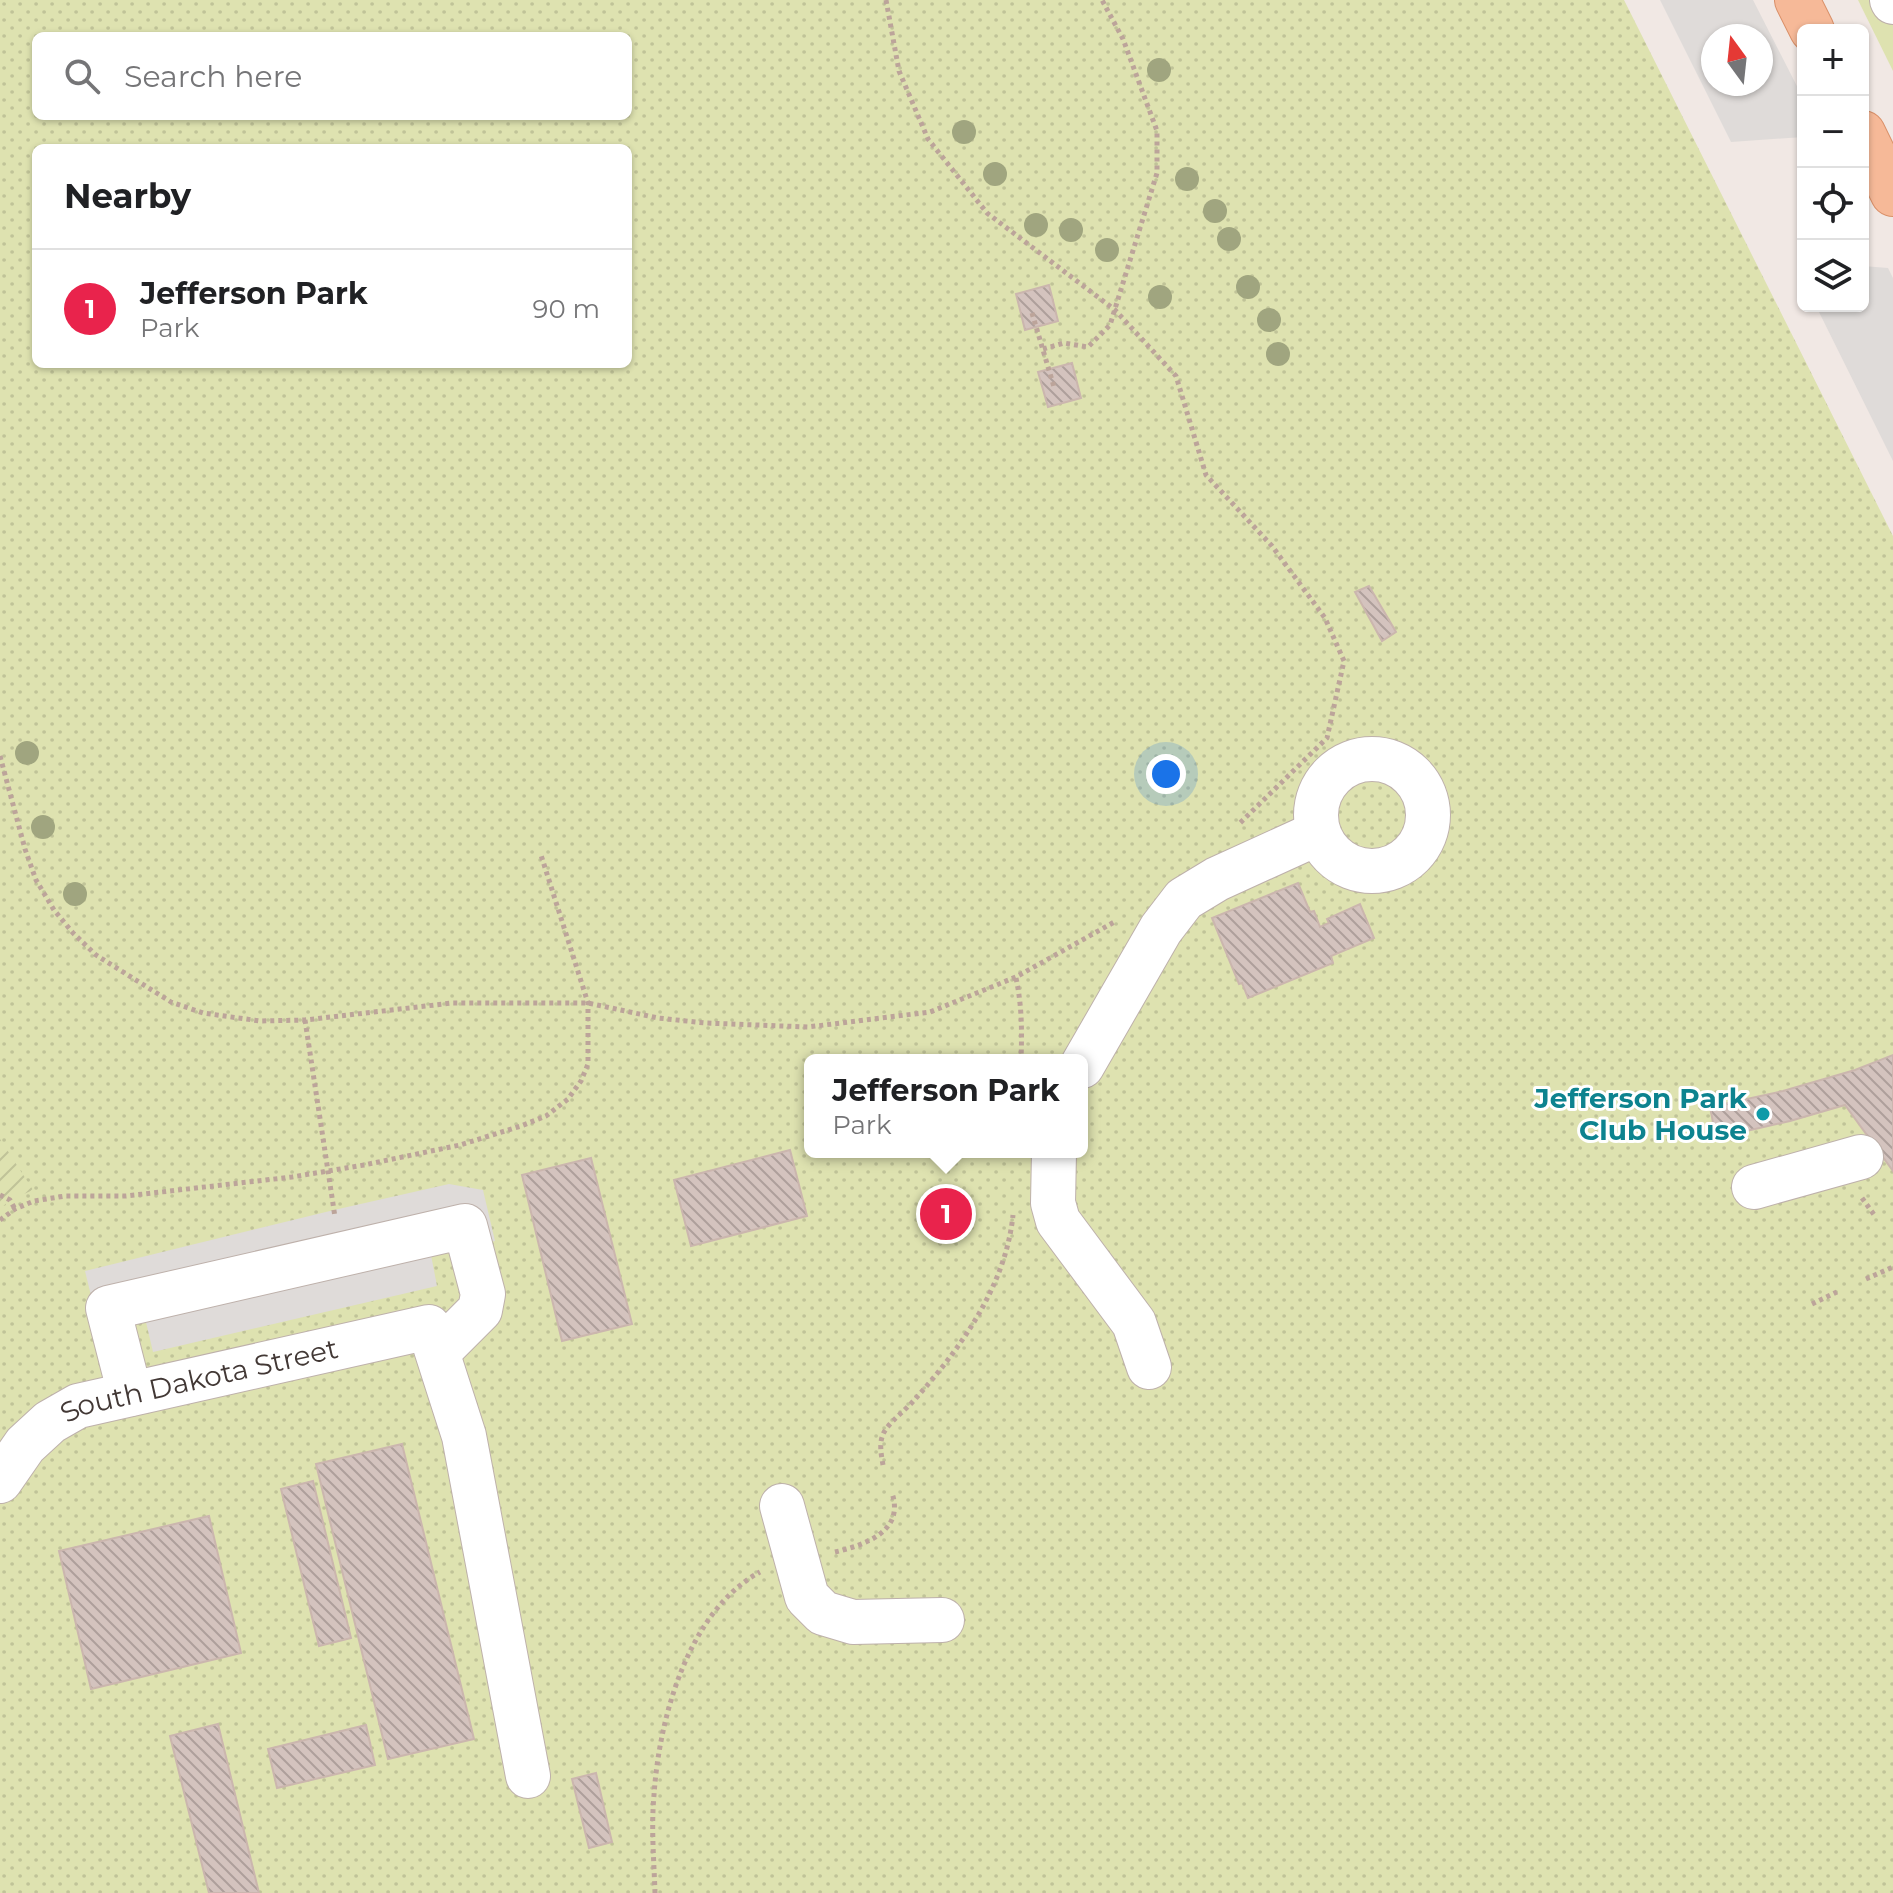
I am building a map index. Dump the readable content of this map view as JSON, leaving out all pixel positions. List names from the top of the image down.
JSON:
{
  "streets": {
    "street": ["South Dakota Street"]
  },
  "places": ["Jefferson Park Club House"],
  "north": "top",
  "page": {
    "map_buttons": ["+", "−"],
    "search": "Search here",
    "heading": "Nearby",
    "list": [
      {
        "mark": "1",
        "name": "Jefferson Park",
        "note": "Park",
        "value": "90 m"
      }
    ],
    "popup": ["Jefferson Park", "Park"],
    "pins": "1"
  }
}
